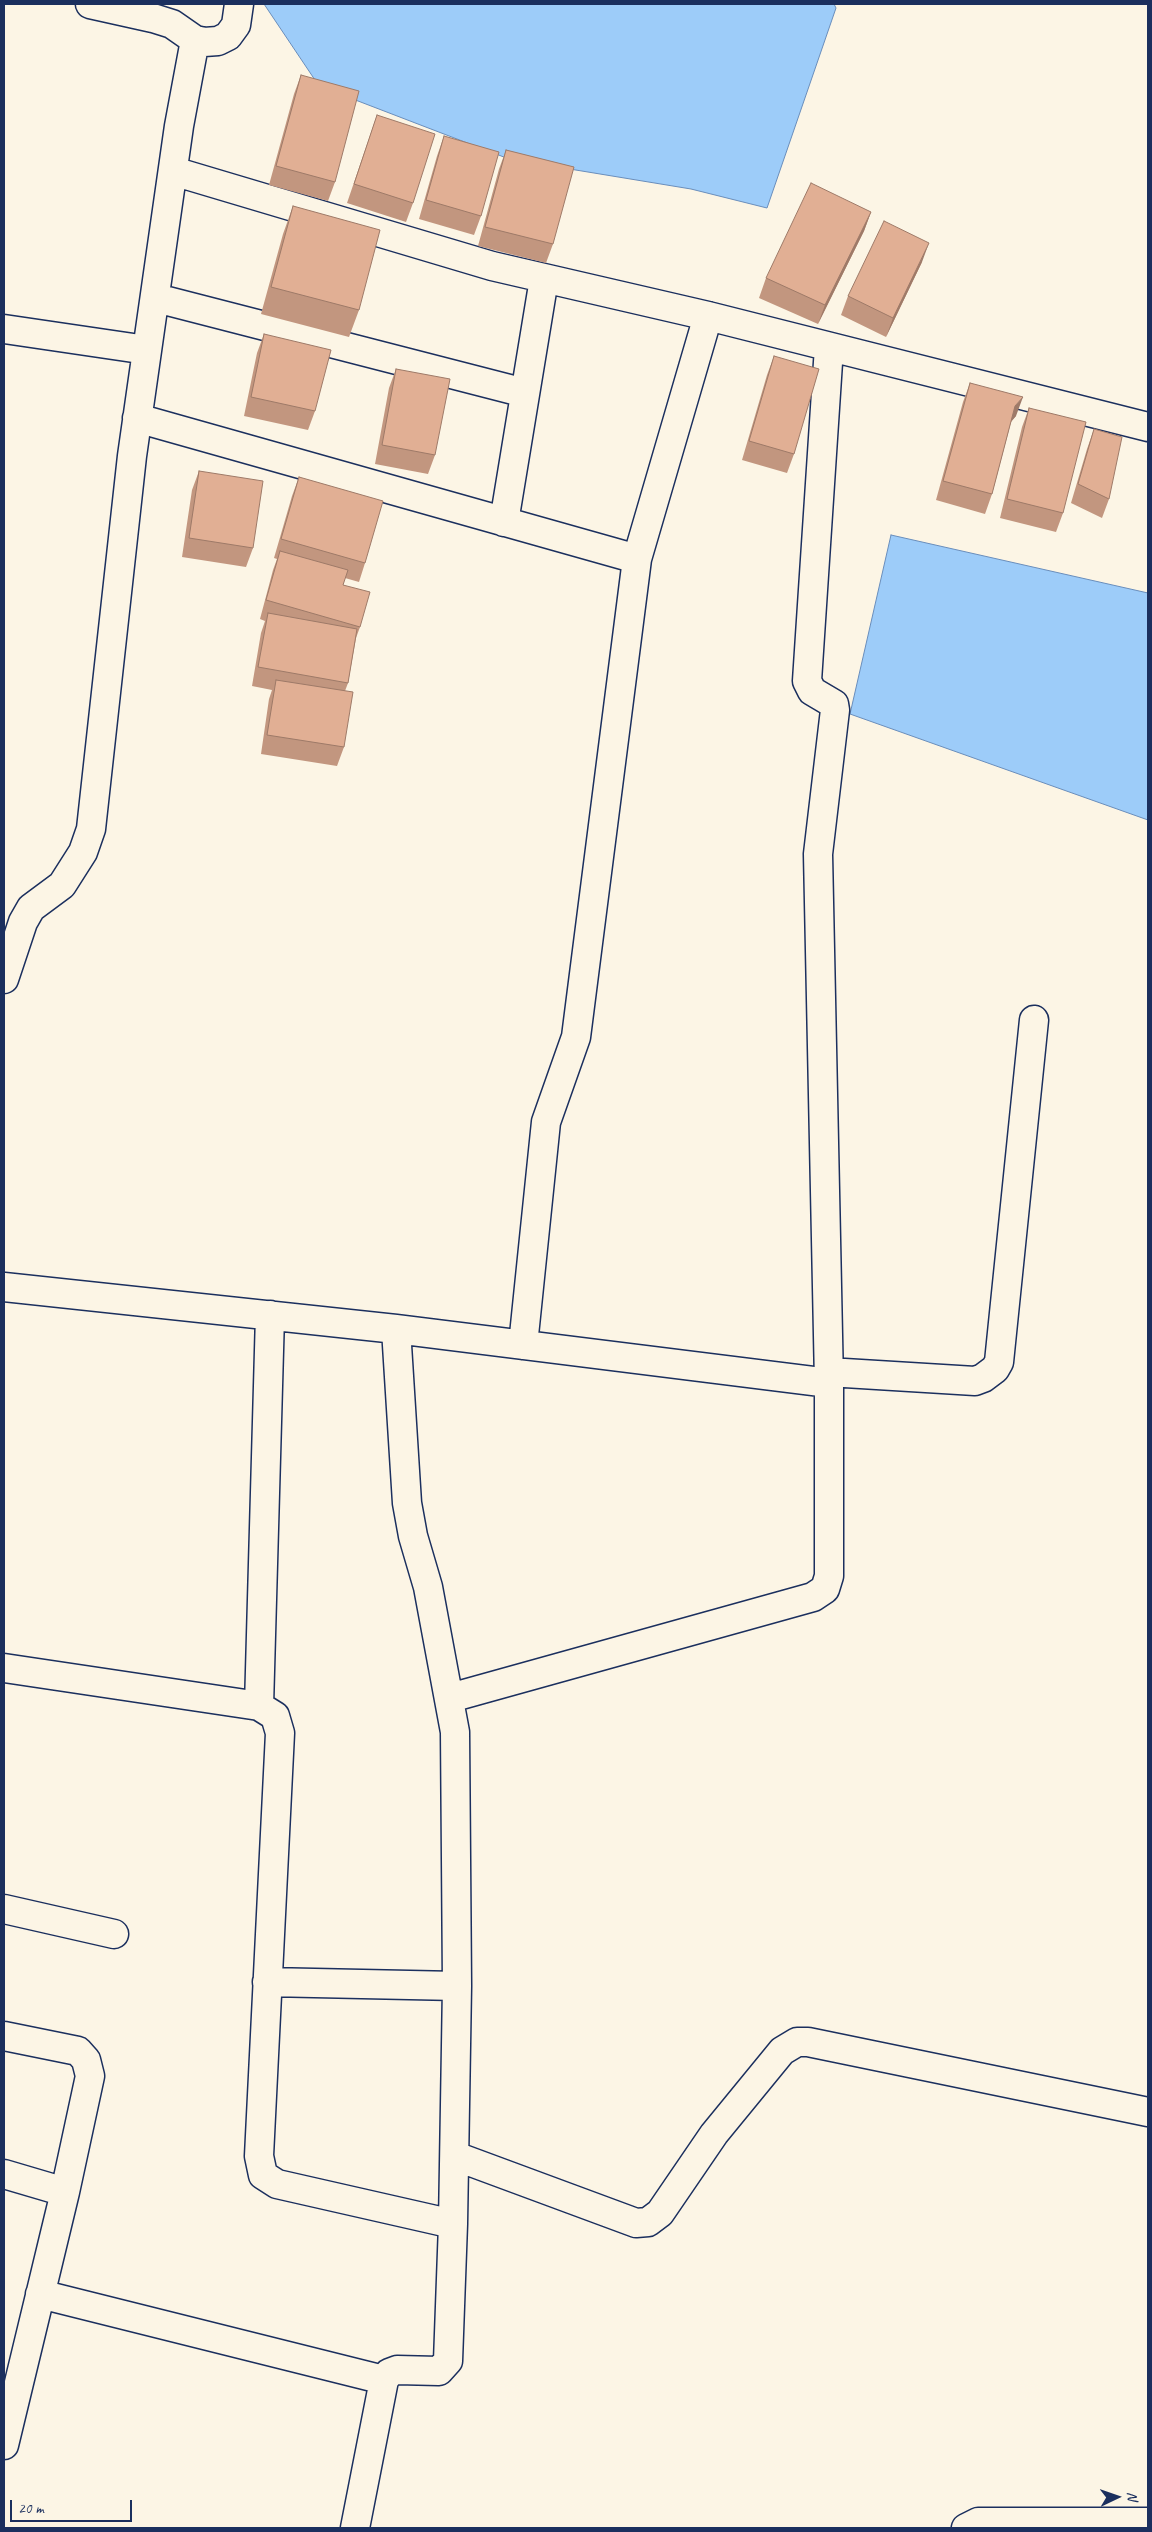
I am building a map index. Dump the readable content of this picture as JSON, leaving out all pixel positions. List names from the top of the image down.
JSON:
{
  "scale_bar": "20 m",
  "north": "right"
}
